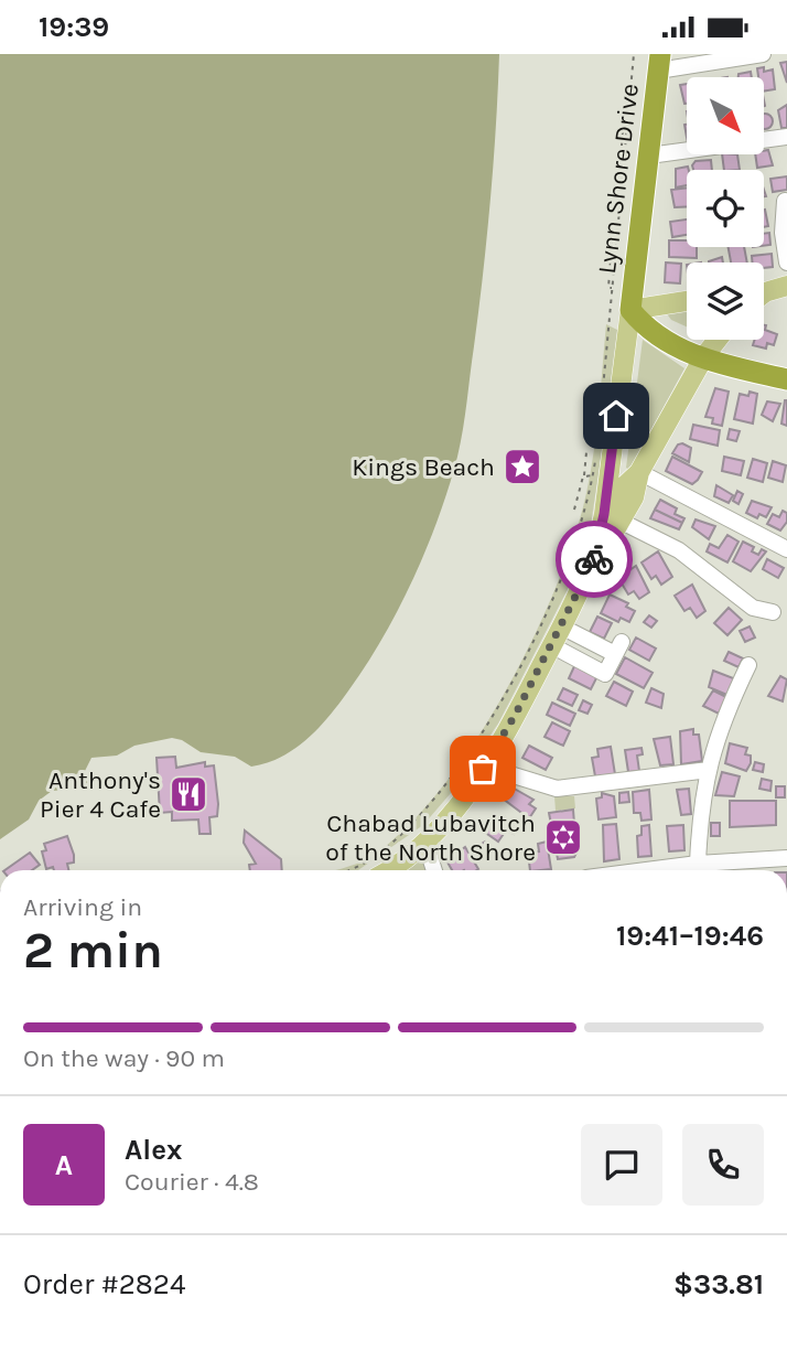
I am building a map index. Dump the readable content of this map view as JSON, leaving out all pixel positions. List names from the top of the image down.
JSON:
{
  "streets": {
    "highway": ["Lynn Shore Drive"]
  },
  "places": {
    "place": ["Kings Beach"],
    "restaurant": ["Anthony's Pier 4 Cafe"],
    "synagogue": ["Chabad Lubavitch of the North Shore"]
  },
  "north": "bottom right",
  "page": {
    "status": "19:39",
    "heading": ["2 min", "Arriving in", "19:41–19:46"],
    "panel": [
      "Alex",
      "Courier · 4.8",
      "Order #2824",
      "$33.81"
    ],
    "bar": "On the way · 90 m",
    "round": "A"
  }
}
